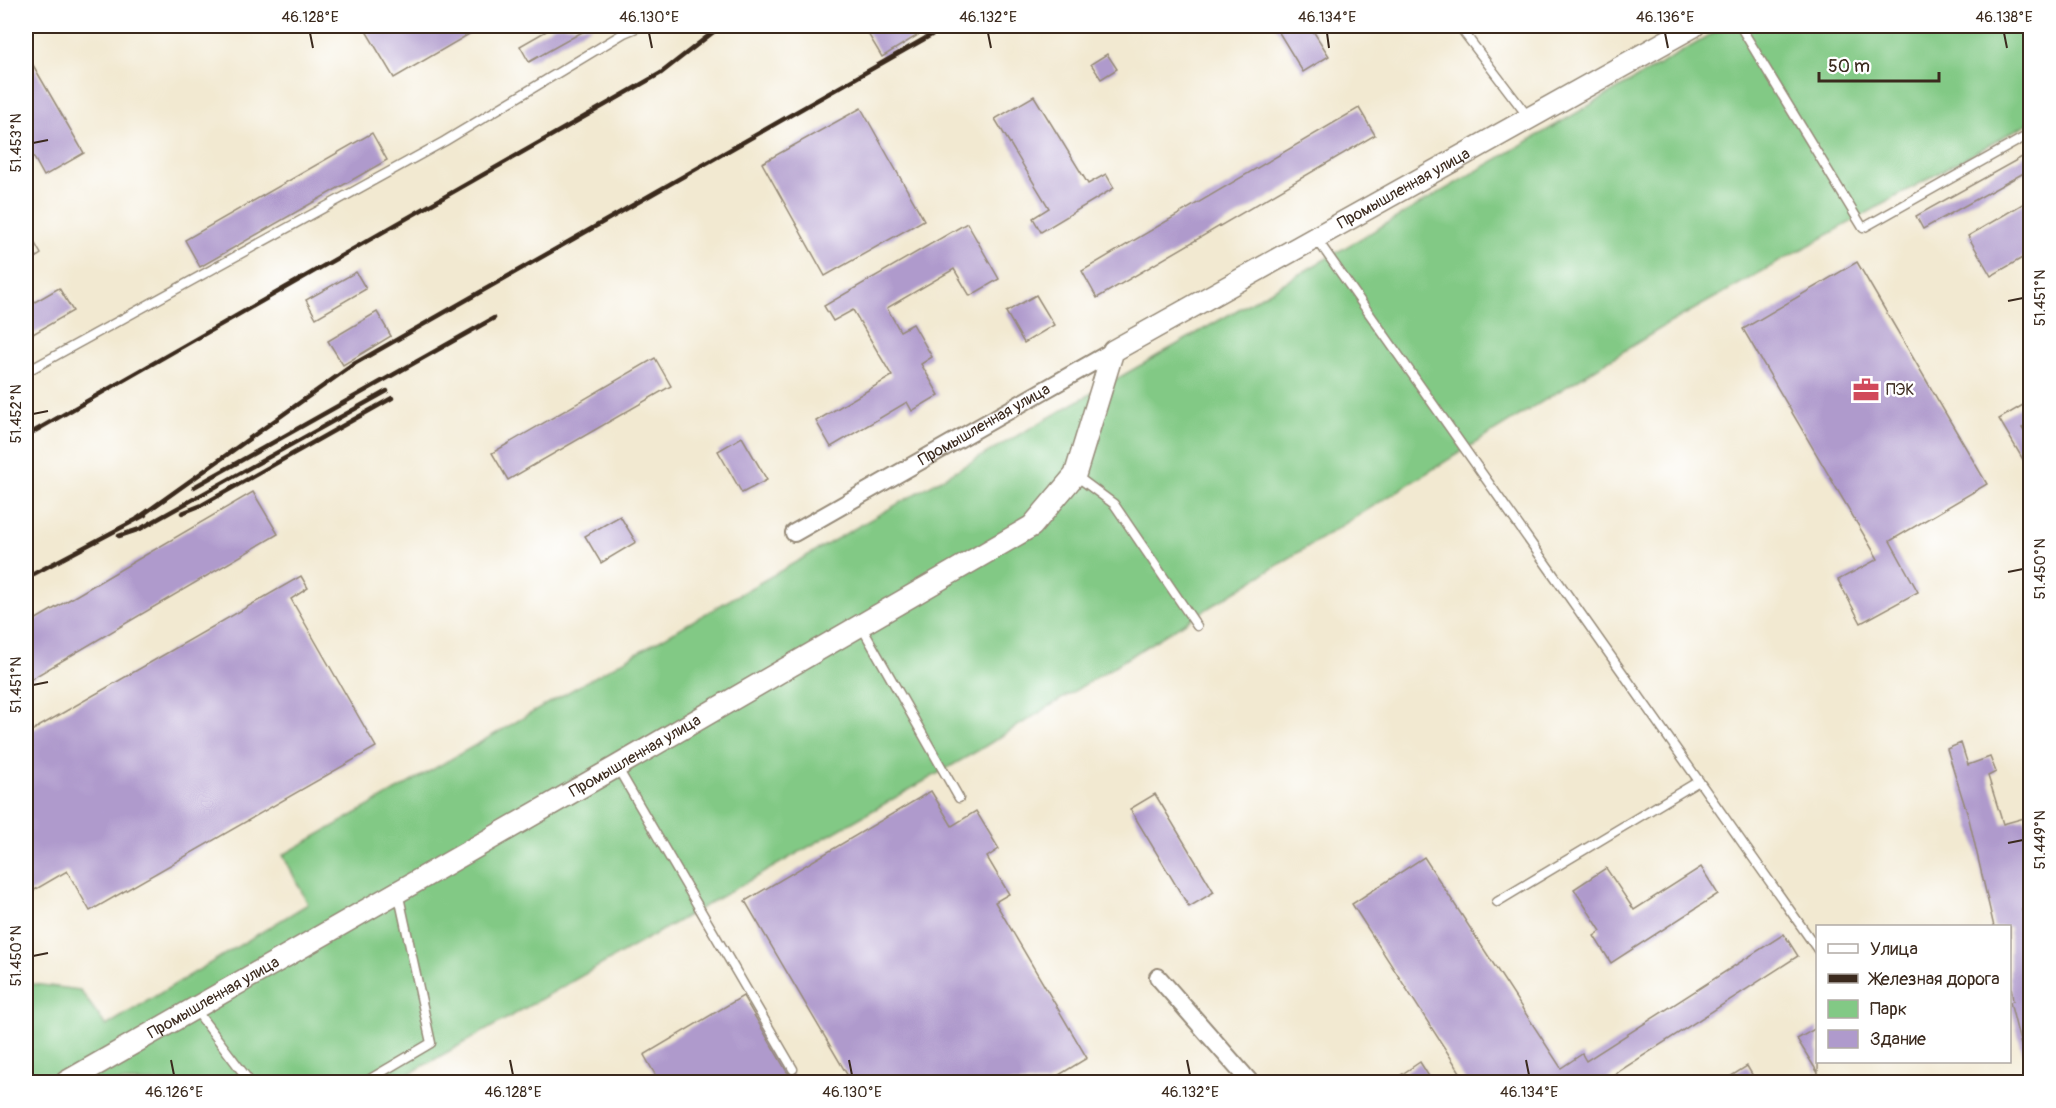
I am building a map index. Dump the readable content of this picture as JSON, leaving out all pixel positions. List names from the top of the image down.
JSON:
{
  "streets": {
    "street": ["Промышленная улица"]
  },
  "places": {
    "office": ["ПЭК"]
  },
  "legend": [
    "Улица",
    "Железная дорога",
    "Парк",
    "Здание"
  ],
  "scale_bar": "50 m",
  "coordinates": [
    "46.128°E",
    "46.130°E",
    "46.132°E",
    "46.134°E",
    "46.136°E",
    "46.138°E",
    "51.453°N",
    "51.451°N",
    "51.452°N",
    "51.450°N",
    "51.449°N",
    "46.126°E"
  ]
}
